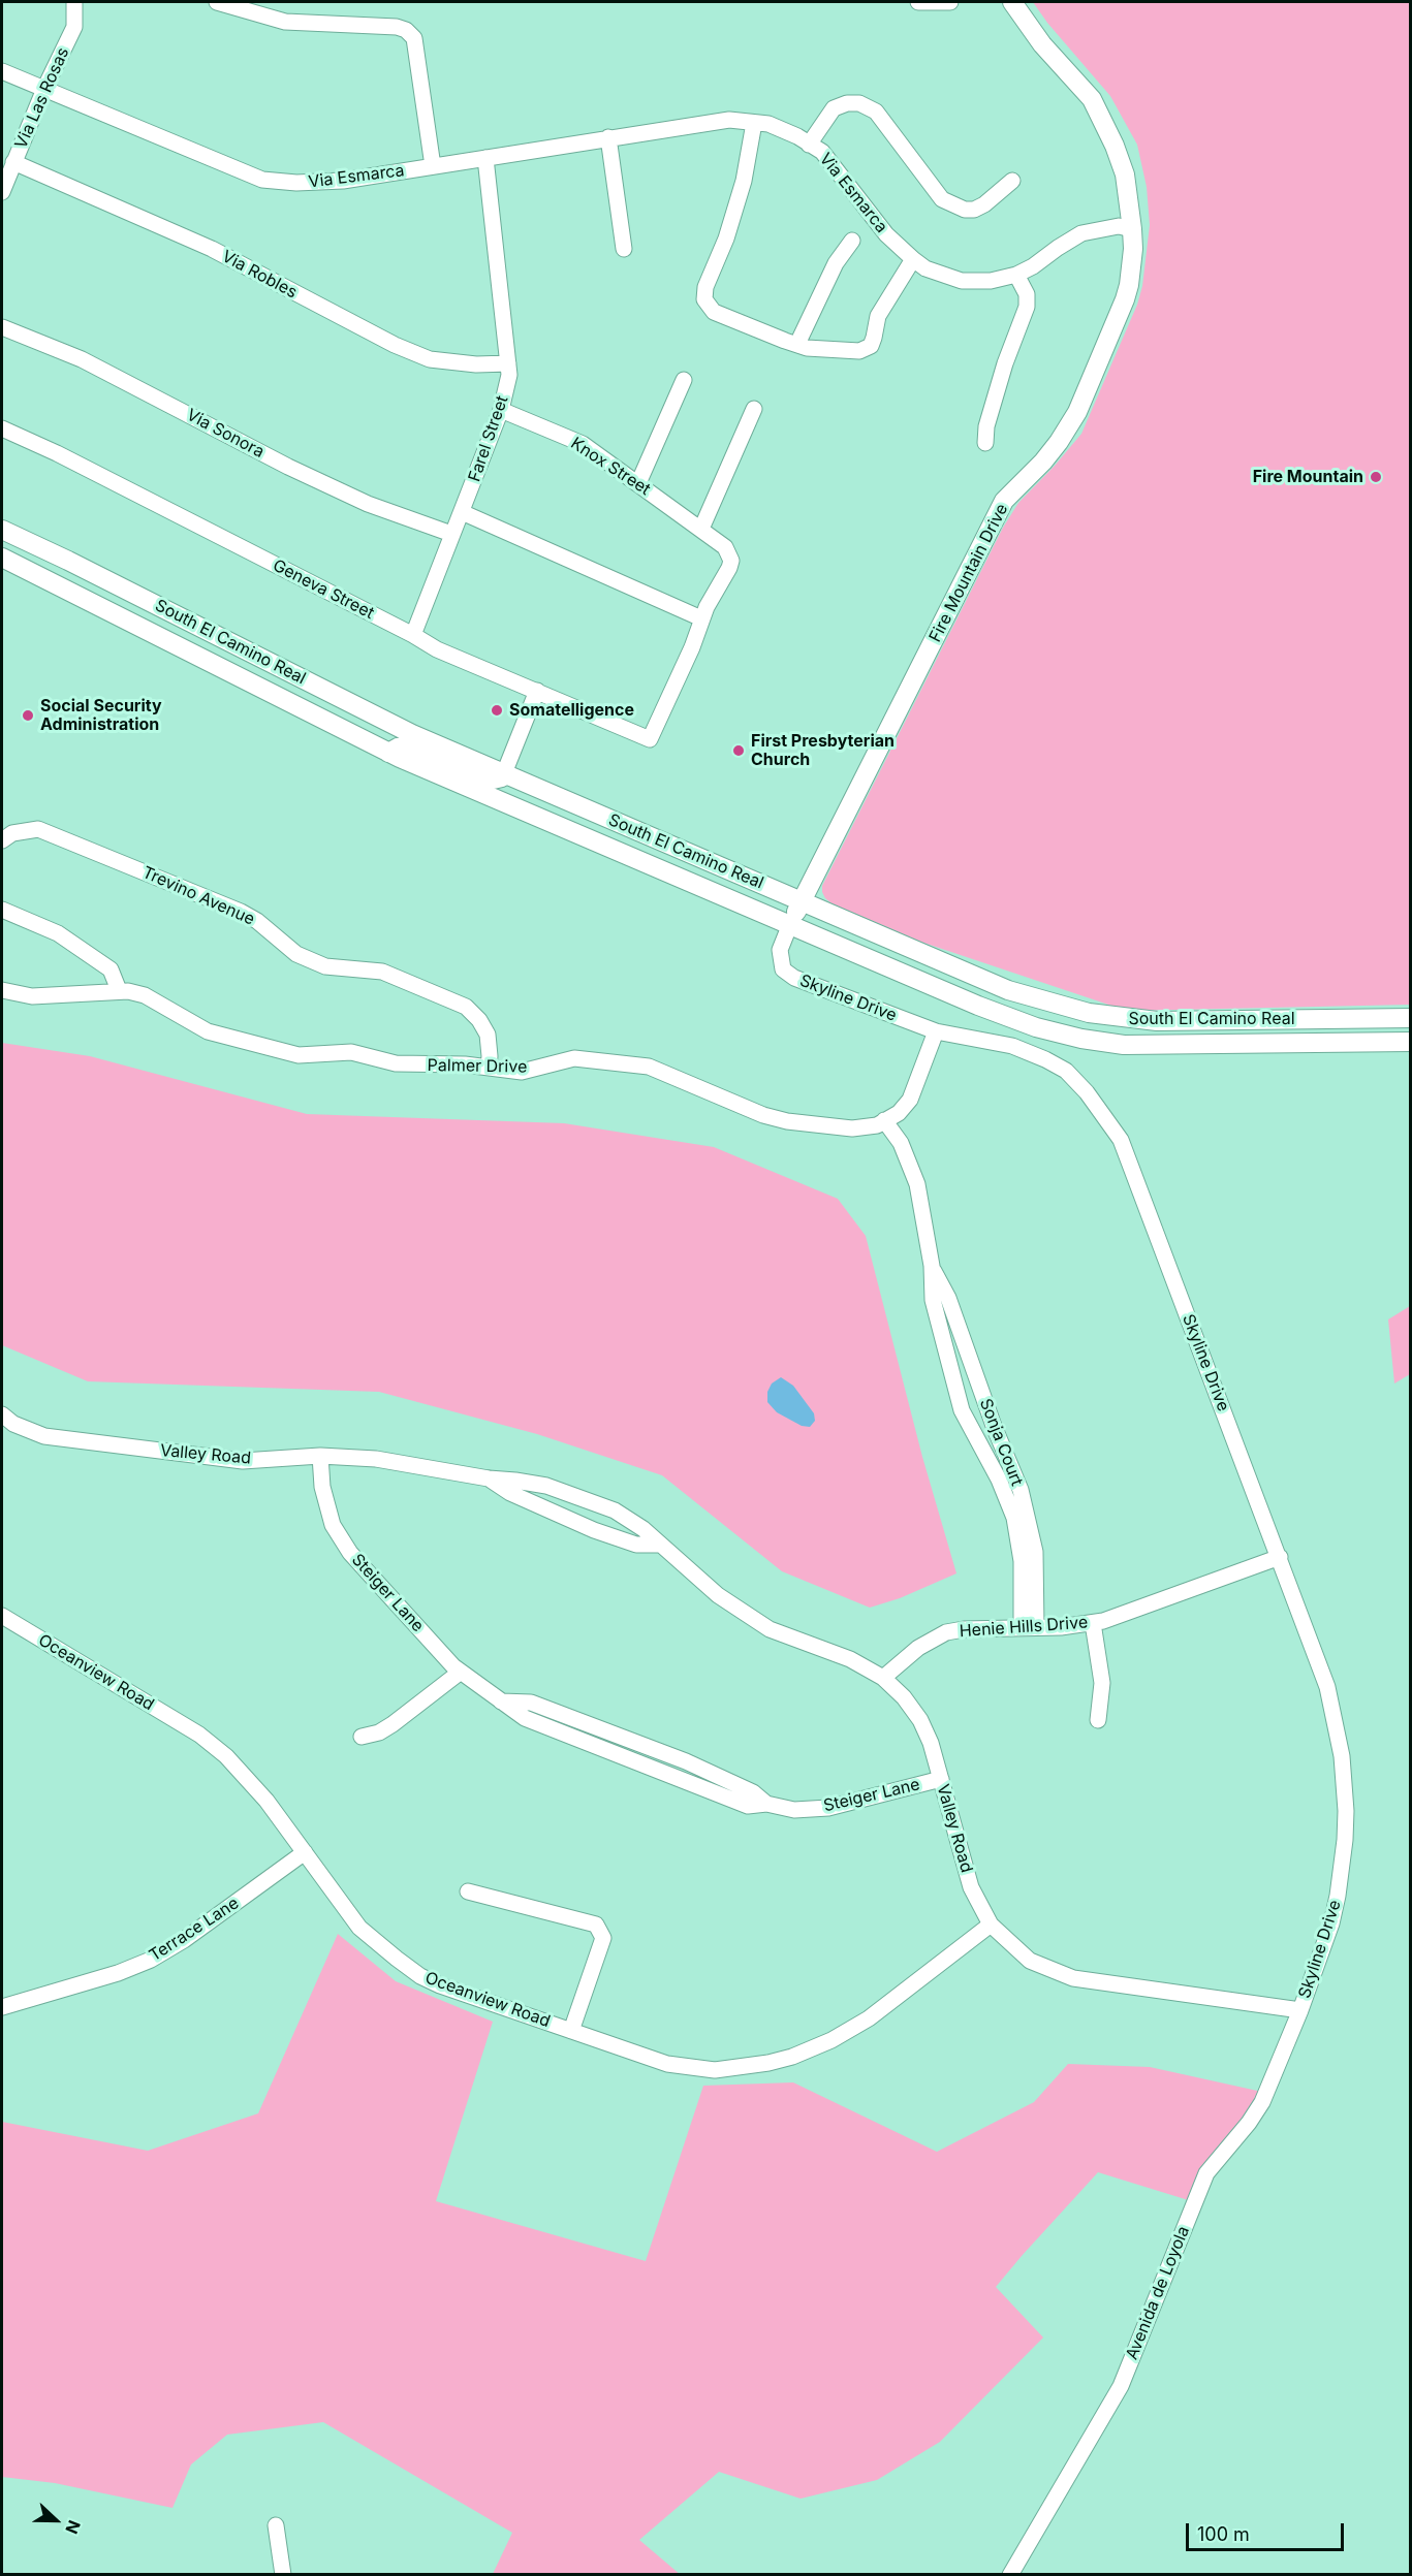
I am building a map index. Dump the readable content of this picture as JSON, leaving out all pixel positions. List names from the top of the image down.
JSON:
{
  "streets": {
    "main road": ["Fire Mountain Drive", "South El Camino Real"],
    "street": [
      "Via Las Rosas",
      "Via Esmarca",
      "Via Robles",
      "Via Sonora",
      "Farel Street",
      "Knox Street",
      "Geneva Street",
      "Trevino Avenue",
      "Skyline Drive",
      "Palmer Drive",
      "Sonja Court",
      "Valley Road",
      "Steiger Lane",
      "Henie Hills Drive",
      "Oceanview Road",
      "Terrace Lane",
      "Avenida de Loyola"
    ]
  },
  "crossings": [
    ["Via Las Rosas", "Via Esmarca"],
    ["Via Las Rosas", "Via Robles"],
    ["Via Esmarca", "Farel Street"],
    ["Via Esmarca", "Fire Mountain Drive"],
    ["Via Robles", "Farel Street"],
    ["Via Sonora", "Farel Street"],
    ["Farel Street", "Knox Street"],
    ["Farel Street", "Geneva Street"],
    ["Knox Street", "Geneva Street"],
    ["Fire Mountain Drive", "South El Camino Real"],
    ["Fire Mountain Drive", "Skyline Drive"],
    ["South El Camino Real", "Skyline Drive"],
    ["Trevino Avenue", "Palmer Drive"],
    ["Skyline Drive", "Palmer Drive"],
    ["Skyline Drive", "Valley Road"],
    ["Skyline Drive", "Henie Hills Drive"],
    ["Skyline Drive", "Avenida de Loyola"],
    ["Palmer Drive", "Sonja Court"],
    ["Sonja Court", "Henie Hills Drive"],
    ["Valley Road", "Steiger Lane"],
    ["Valley Road", "Henie Hills Drive"],
    ["Valley Road", "Oceanview Road"],
    ["Valley Road", "Avenida de Loyola"],
    ["Oceanview Road", "Terrace Lane"]
  ],
  "places": [
    "Fire Mountain",
    "Somatelligence",
    "Social Security Administration",
    "First Presbyterian Church"
  ],
  "scale_bar": "100 m",
  "north": "right"
}
